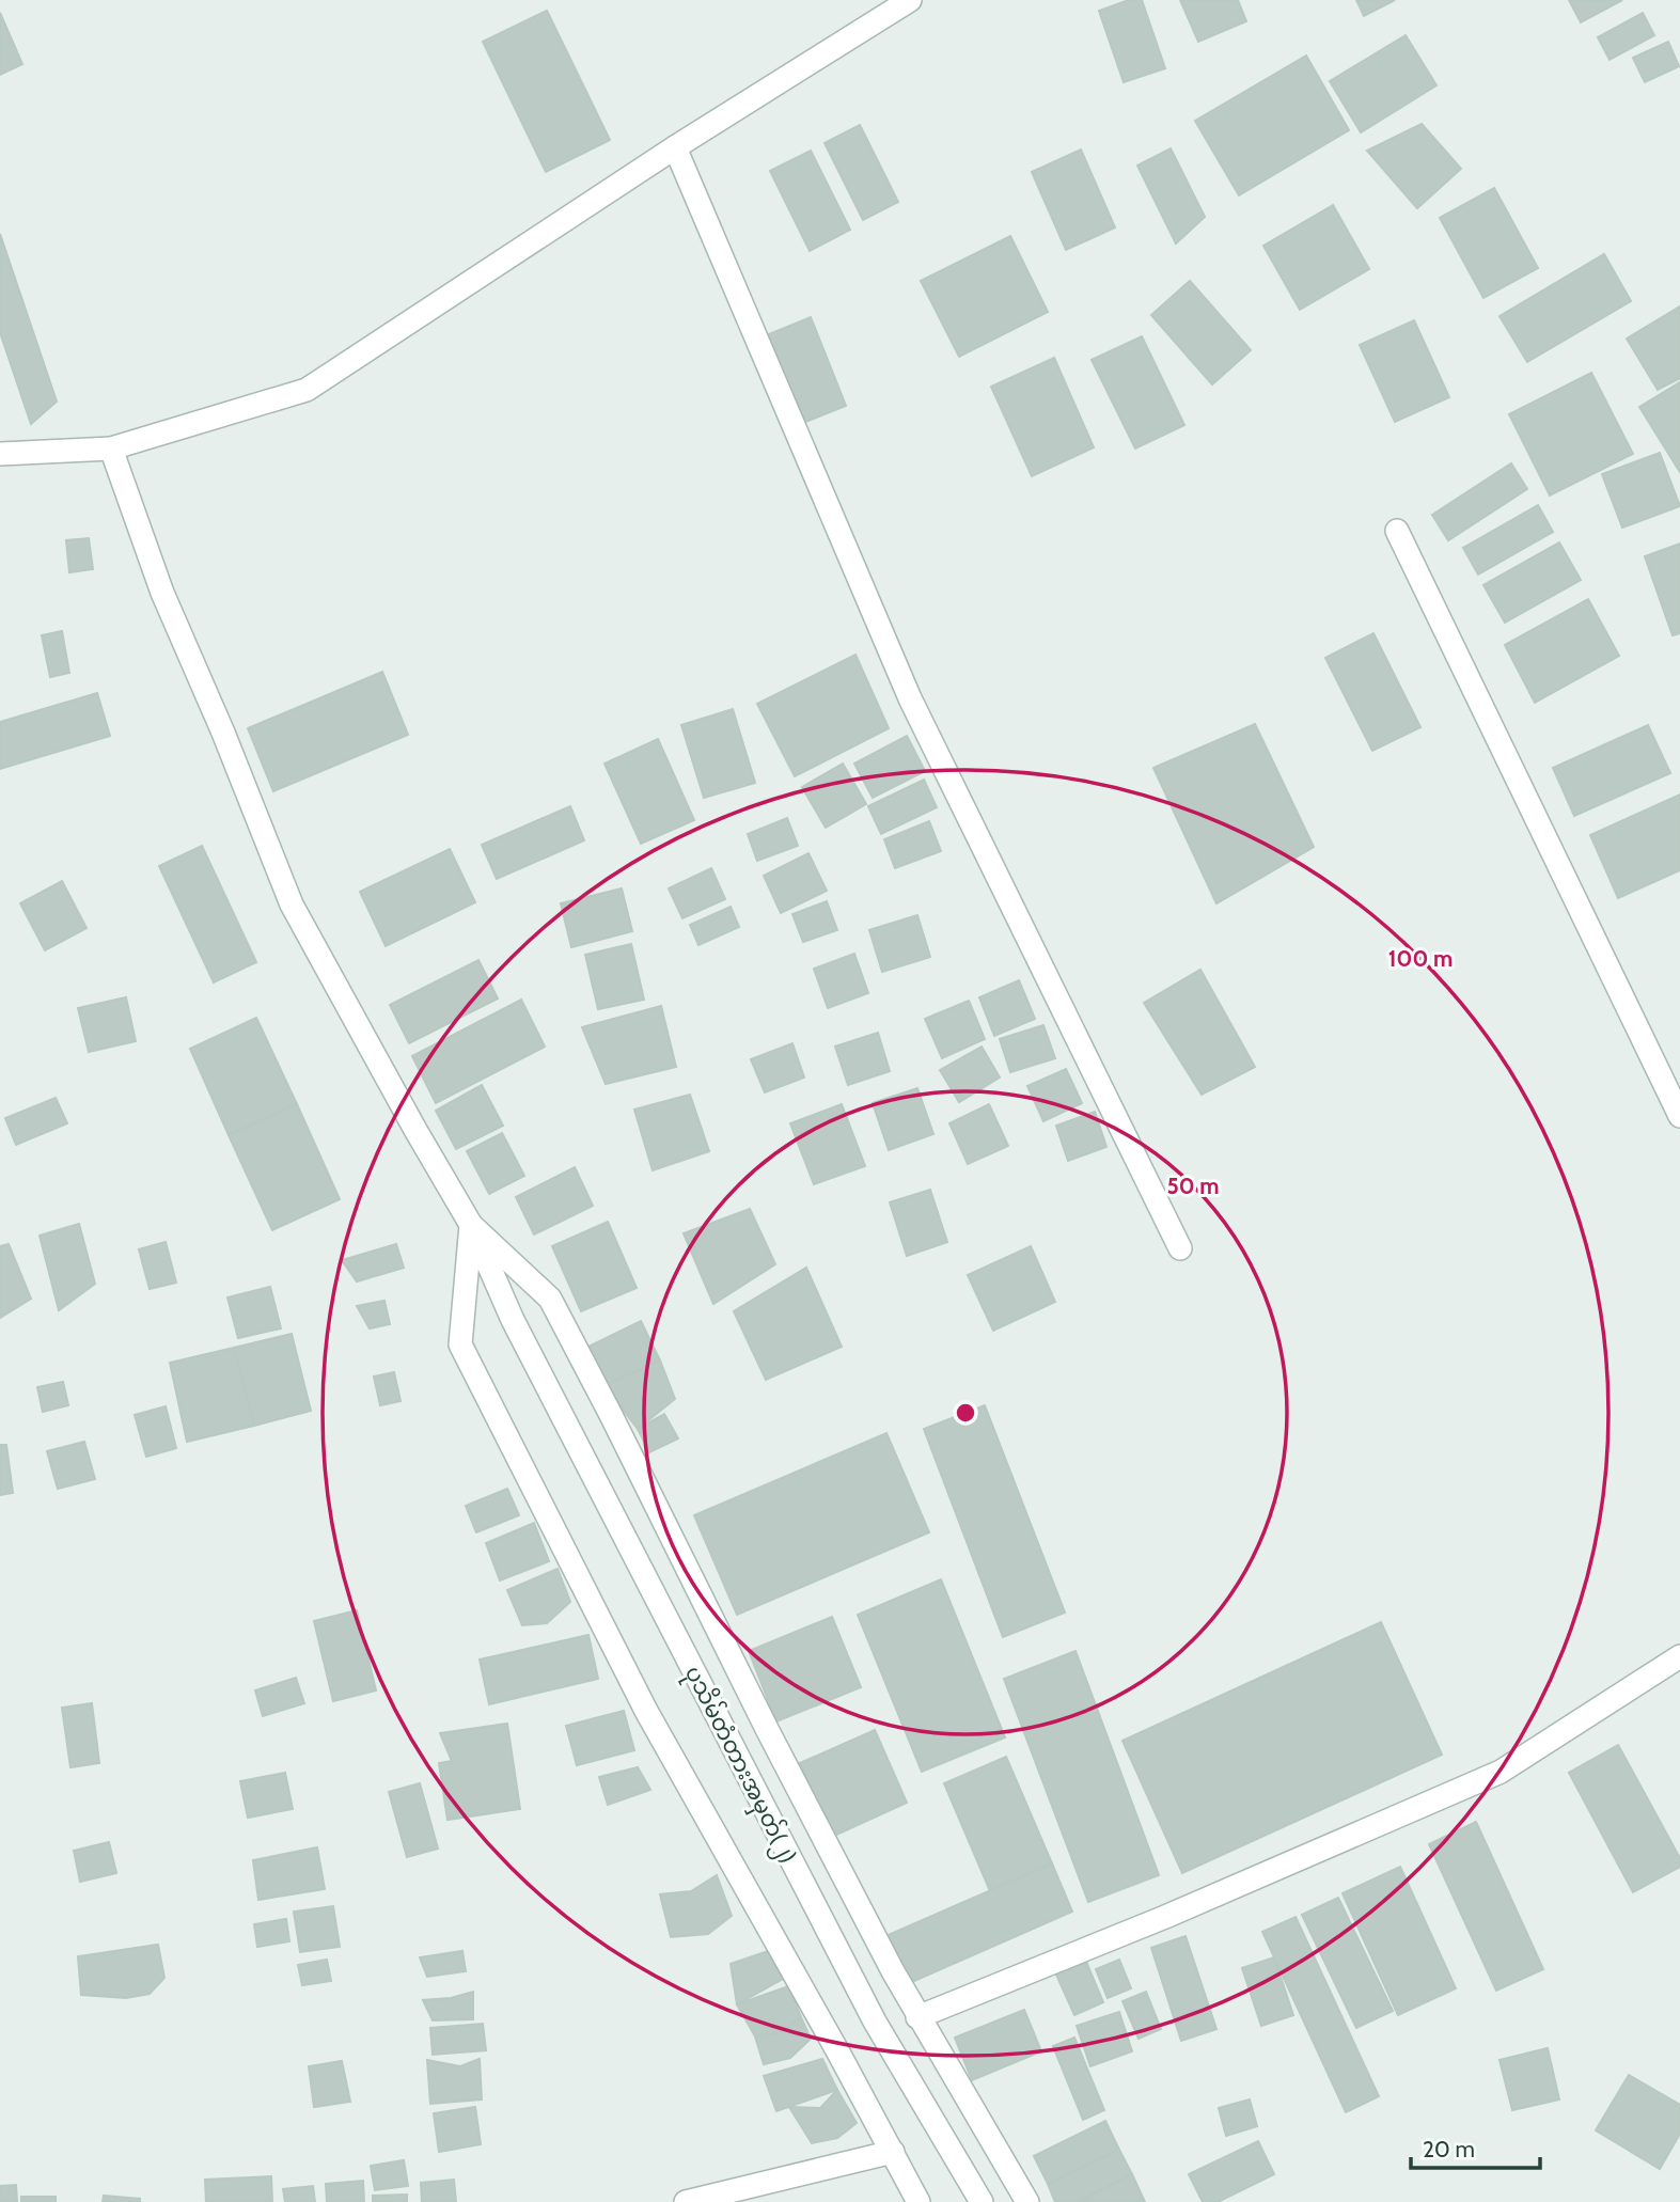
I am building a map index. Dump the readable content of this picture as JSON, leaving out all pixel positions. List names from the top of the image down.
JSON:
{
  "streets": {
    "street": ["ပုသိမ်တံတားအမှတ်(၂)"]
  },
  "scale_bar": "20 m",
  "rings": ["100 m", "50 m"]
}
